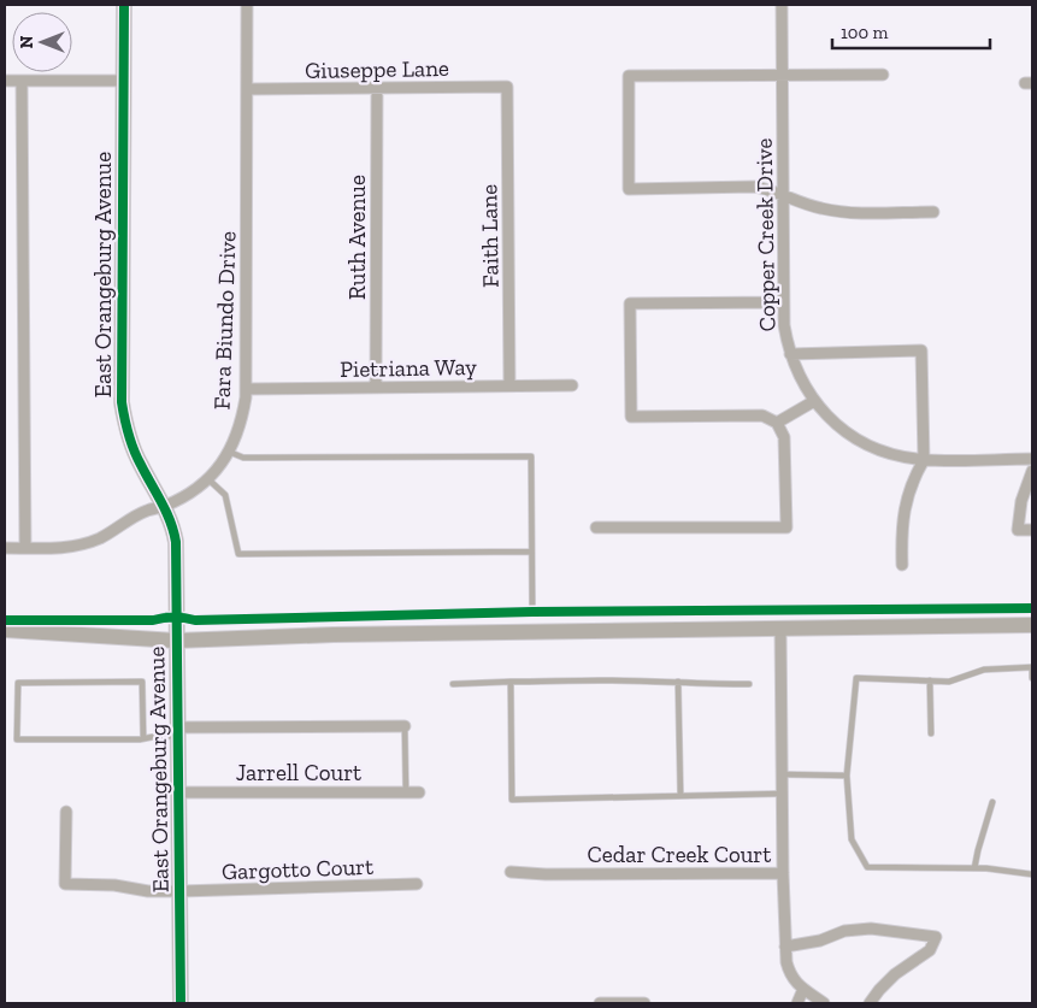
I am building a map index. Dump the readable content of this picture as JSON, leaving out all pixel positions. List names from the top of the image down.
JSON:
{
  "streets": {
    "main road": ["East Orangeburg Avenue"],
    "street": [
      "Giuseppe Lane",
      "Copper Creek Drive",
      "Faith Lane",
      "Ruth Avenue",
      "Fara Biundo Drive",
      "Pietriana Way",
      "Jarrell Court",
      "Cedar Creek Court",
      "Gargotto Court"
    ]
  },
  "crossings": [
    ["Giuseppe Lane", "Faith Lane"],
    ["Giuseppe Lane", "Ruth Avenue"],
    ["Giuseppe Lane", "Fara Biundo Drive"],
    ["Faith Lane", "Pietriana Way"],
    ["Ruth Avenue", "Pietriana Way"],
    ["East Orangeburg Avenue", "Fara Biundo Drive"],
    ["East Orangeburg Avenue", "Jarrell Court"],
    ["East Orangeburg Avenue", "Gargotto Court"],
    ["Fara Biundo Drive", "Pietriana Way"]
  ],
  "scale_bar": "100 m",
  "north": "left"
}
